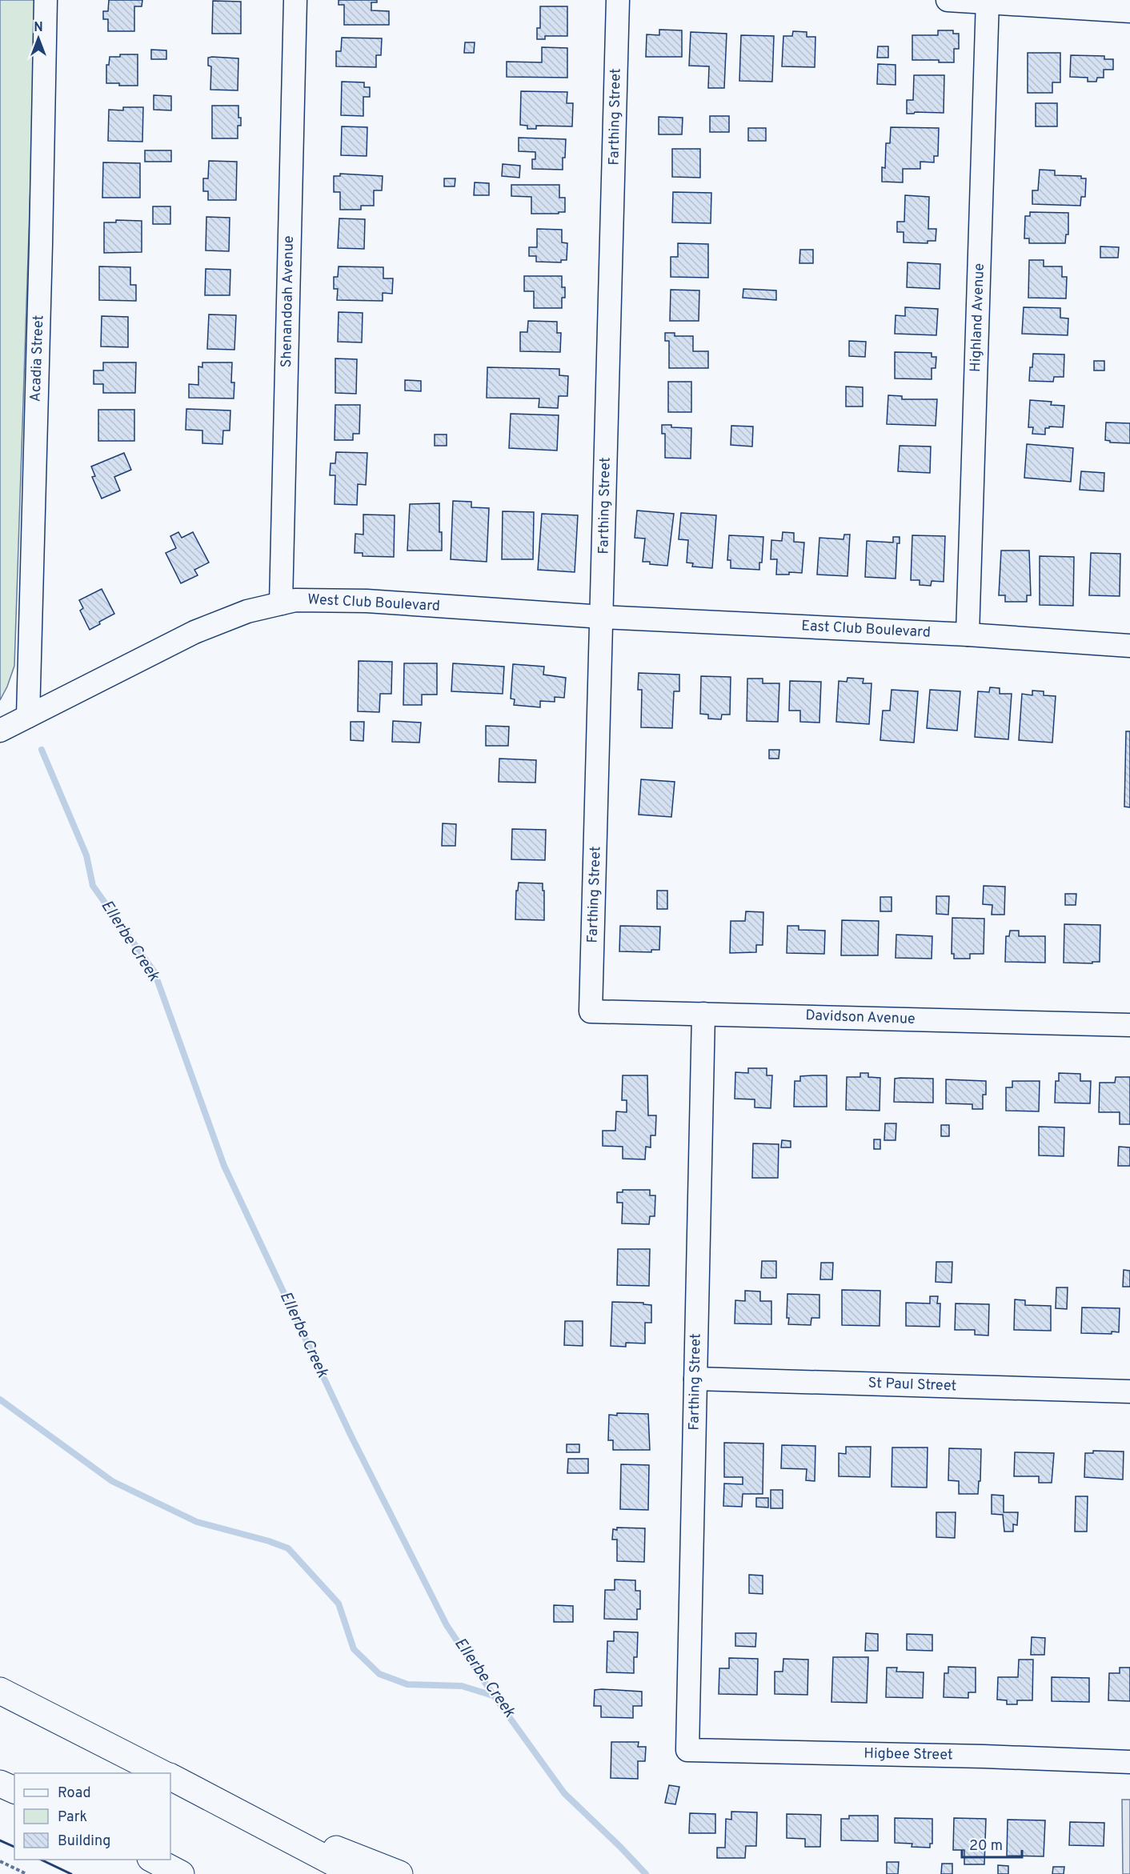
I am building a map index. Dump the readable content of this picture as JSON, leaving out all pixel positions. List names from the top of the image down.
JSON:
{
  "streets": {
    "street": [
      "Farthing Street",
      "Shenandoah Avenue",
      "Highland Avenue",
      "Acadia Street",
      "West Club Boulevard",
      "East Club Boulevard",
      "Davidson Avenue",
      "St Paul Street",
      "Higbee Street"
    ]
  },
  "crossings": [
    ["Farthing Street", "West Club Boulevard"],
    ["Farthing Street", "East Club Boulevard"],
    ["Farthing Street", "Davidson Avenue"],
    ["Farthing Street", "St Paul Street"],
    ["Farthing Street", "Higbee Street"],
    ["Shenandoah Avenue", "West Club Boulevard"],
    ["Highland Avenue", "East Club Boulevard"],
    ["Acadia Street", "West Club Boulevard"],
    ["West Club Boulevard", "East Club Boulevard"]
  ],
  "water": ["Ellerbe Creek"],
  "legend": ["Road", "Park", "Building"],
  "scale_bar": "20 m",
  "north": "top"
}
